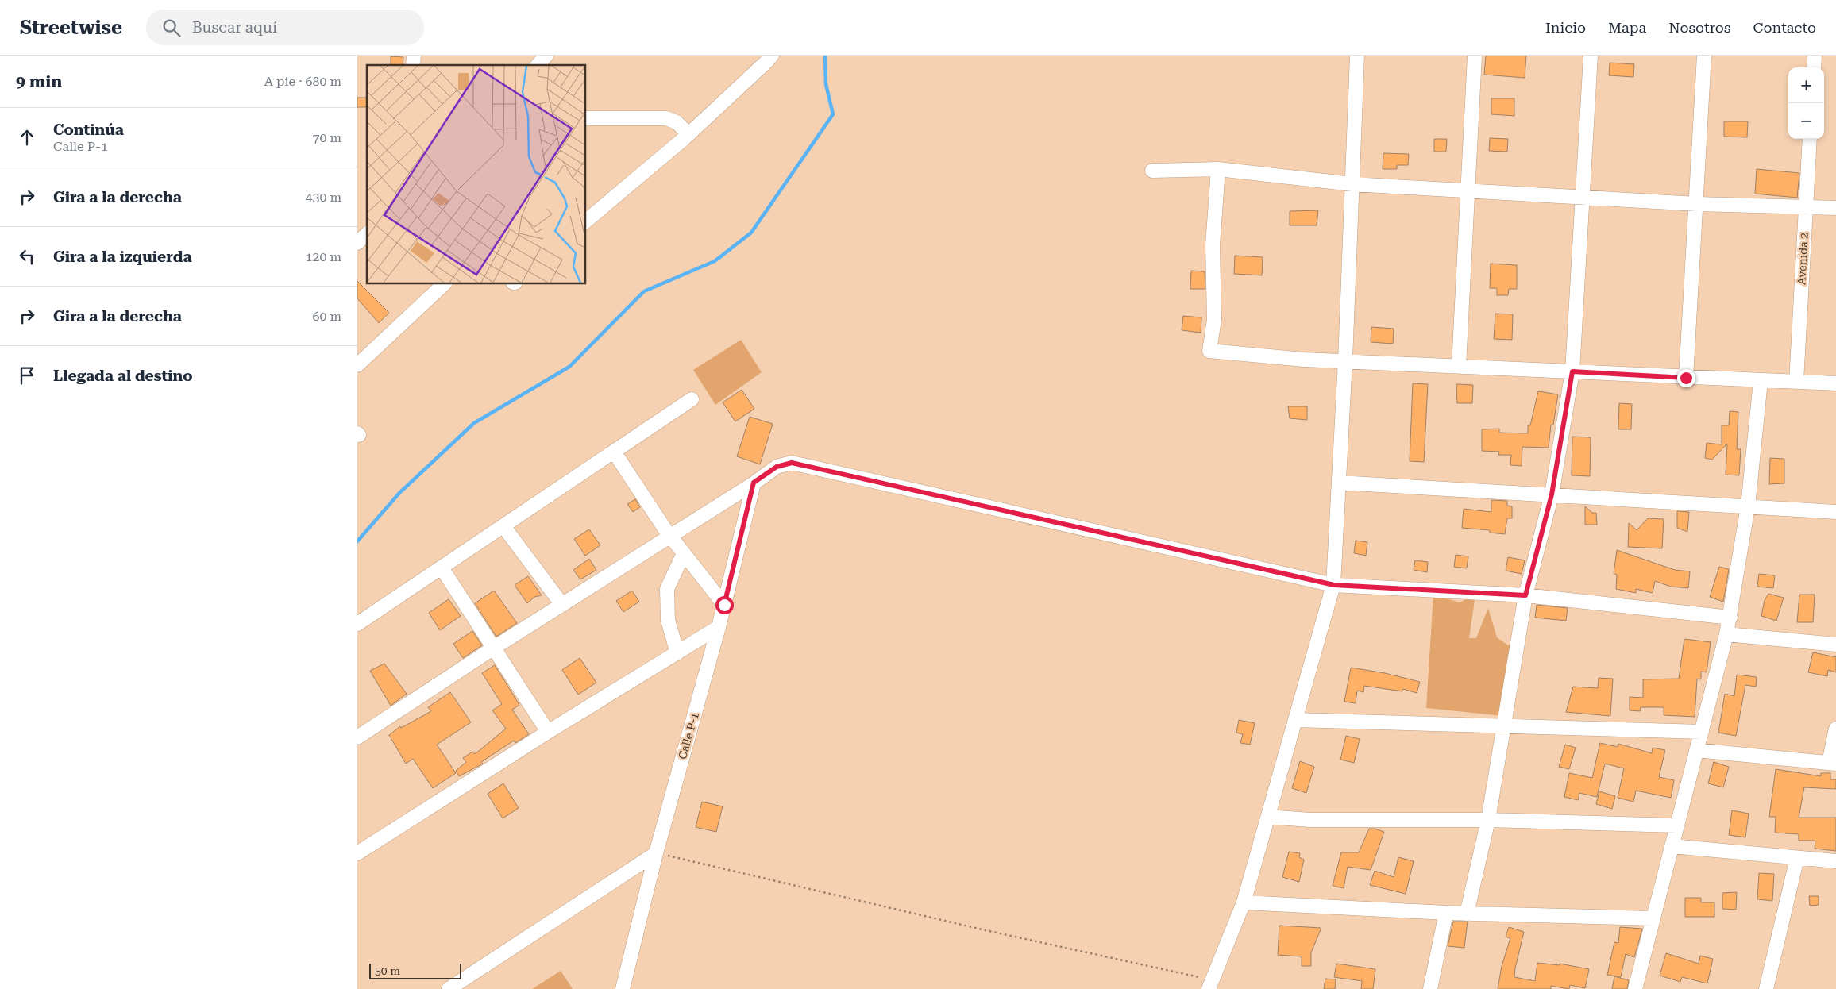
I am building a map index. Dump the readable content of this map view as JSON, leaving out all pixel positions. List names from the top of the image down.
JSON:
{
  "streets": {
    "street": ["Avenida 2", "Calle P-1"]
  },
  "scale_bar": "50 m",
  "page": {
    "header": "Streetwise",
    "search": "Buscar aquí",
    "nav": [
      "Inicio",
      "Mapa",
      "Nosotros",
      "Contacto"
    ],
    "heading": ["9 min", "A pie · 680 m"],
    "map_buttons": ["+", "−"],
    "list": [
      ["Continúa", "Calle P-1", "70 m"],
      ["Gira a la derecha", "430 m"],
      ["Gira a la izquierda", "120 m"],
      ["Gira a la derecha", "60 m"],
      "Llegada al destino"
    ],
    "scale": "50 m"
  }
}
